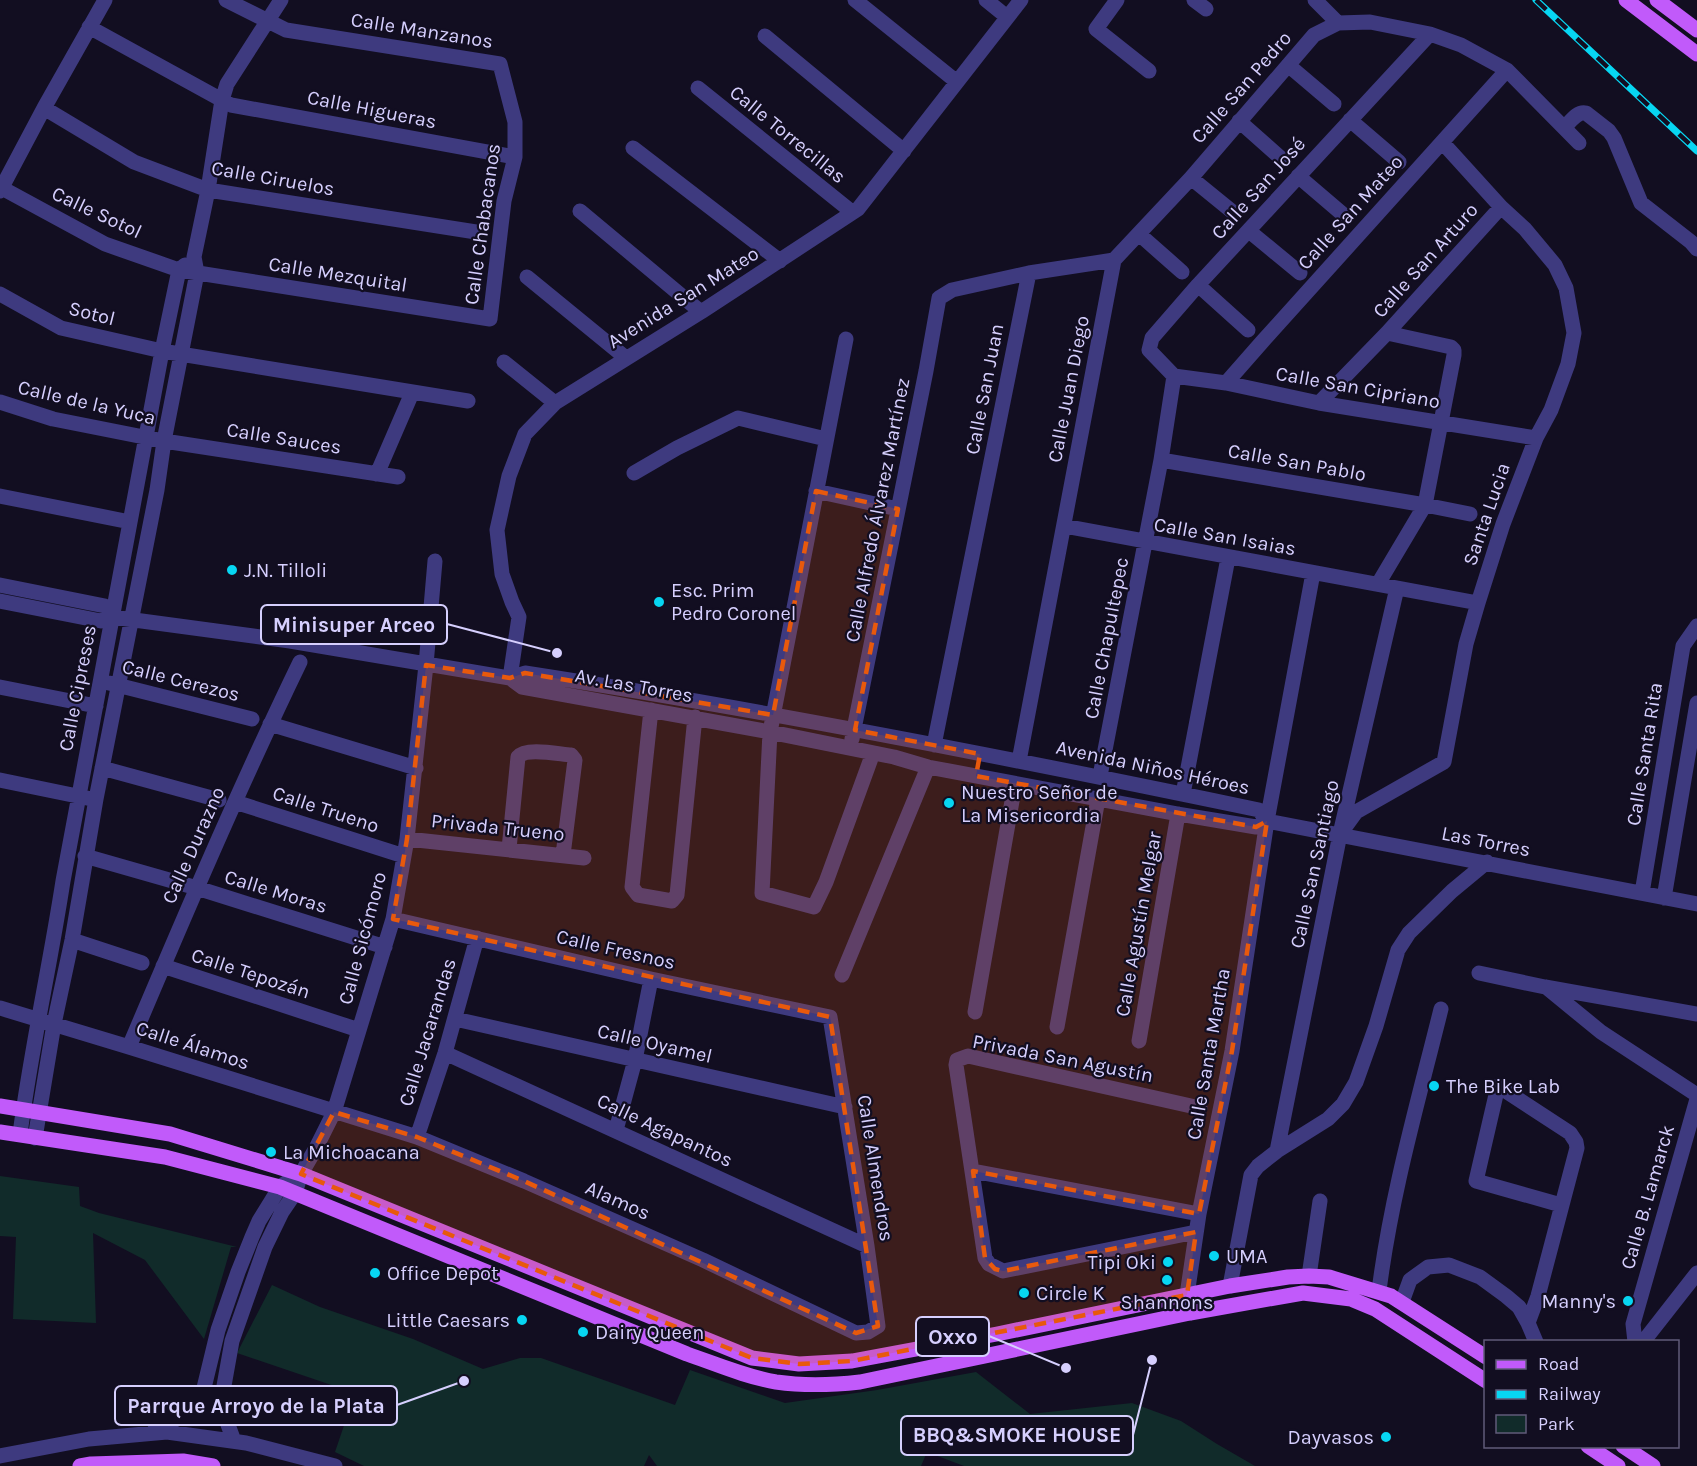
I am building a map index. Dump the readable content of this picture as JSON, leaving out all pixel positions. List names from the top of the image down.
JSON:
{
  "streets": {
    "street": [
      "Calle Manzanos",
      "Calle San Pedro",
      "Calle Higueras",
      "Calle Torrecillas",
      "Calle Ciruelos",
      "Calle San José",
      "Calle Sotol",
      "Calle San Mateo",
      "Calle Chabacanos",
      "Calle San Arturo",
      "Calle Mezquital",
      "Avenida San Mateo",
      "Sotol",
      "Calle San Cipriano",
      "Calle San Juan",
      "Calle Juan Diego",
      "Calle de la Yuca",
      "Calle Sauces",
      "Calle San Pablo",
      "Calle Alfredo Álvarez Martínez",
      "Santa Lucia",
      "Calle San Isaias",
      "Calle Chapultepec",
      "Calle Cerezos",
      "Av. Las Torres",
      "Calle Cipreses",
      "Calle Santa Rita",
      "Avenida Niños Héroes",
      "Calle Trueno",
      "Privada Trueno",
      "Las Torres",
      "Calle Durazno",
      "Calle San Santiago",
      "Calle Moras",
      "Calle Agustín Melgar",
      "Calle Sicómoro",
      "Calle Fresnos",
      "Calle Tepozán",
      "Calle Jacarandas",
      "Calle Oyamel",
      "Calle Álamos",
      "Calle Santa Martha",
      "Privada San Agustín",
      "Calle Agapantos",
      "Calle Almendros",
      "Calle B. Lamarck",
      "Alamos"
    ]
  },
  "crossings": [
    ["Calle Manzanos", "Calle Chabacanos"],
    ["Calle Manzanos", "Calle Cipreses"],
    ["Calle San Pedro", "Calle San José"],
    ["Calle San Pedro", "Calle San Mateo"],
    ["Calle San Pedro", "Calle Juan Diego"],
    ["Calle Higueras", "Calle Chabacanos"],
    ["Calle Higueras", "Calle Cipreses"],
    ["Calle Torrecillas", "Avenida San Mateo"],
    ["Calle Ciruelos", "Calle Cipreses"],
    ["Calle San José", "Calle San Cipriano"],
    ["Calle San José", "Calle Chapultepec"],
    ["Calle Sotol", "Calle Mezquital"],
    ["Calle Sotol", "Calle Cipreses"],
    ["Calle San Mateo", "Calle San Arturo"],
    ["Calle San Mateo", "Calle San Cipriano"],
    ["Calle Chabacanos", "Calle Mezquital"],
    ["Calle San Arturo", "Calle San Cipriano"],
    ["Calle Mezquital", "Calle Cipreses"],
    ["Avenida San Mateo", "Av. Las Torres"],
    ["Sotol", "Calle Cipreses"],
    ["Calle San Cipriano", "Santa Lucia"],
    ["Calle San Cipriano", "Calle Chapultepec"],
    ["Calle San Juan", "Calle Alfredo Álvarez Martínez"],
    ["Calle San Juan", "Av. Las Torres"],
    ["Calle San Juan", "Avenida Niños Héroes"],
    ["Calle Juan Diego", "Calle San Isaias"],
    ["Calle Juan Diego", "Avenida Niños Héroes"],
    ["Calle de la Yuca", "Calle Sauces"],
    ["Calle de la Yuca", "Calle Cipreses"],
    ["Calle Sauces", "Calle Cipreses"],
    ["Calle San Pablo", "Calle Chapultepec"],
    ["Calle Alfredo Álvarez Martínez", "Av. Las Torres"],
    ["Santa Lucia", "Calle San Isaias"],
    ["Santa Lucia", "Las Torres"],
    ["Santa Lucia", "Calle San Santiago"],
    ["Calle San Isaias", "Calle Chapultepec"],
    ["Calle San Isaias", "Calle San Santiago"],
    ["Calle San Isaias", "Calle Santa Martha"],
    ["Calle Chapultepec", "Avenida Niños Héroes"],
    ["Calle Cerezos", "Calle Cipreses"],
    ["Av. Las Torres", "Avenida Niños Héroes"],
    ["Calle Cipreses", "Calle Moras"],
    ["Calle Cipreses", "Calle Álamos"],
    ["Calle Santa Rita", "Las Torres"],
    ["Avenida Niños Héroes", "Las Torres"],
    ["Avenida Niños Héroes", "Calle Agustín Melgar"],
    ["Avenida Niños Héroes", "Calle Santa Martha"],
    ["Calle Trueno", "Calle Durazno"],
    ["Calle Trueno", "Calle Sicómoro"],
    ["Privada Trueno", "Calle Sicómoro"],
    ["Las Torres", "Calle San Santiago"],
    ["Las Torres", "Calle Santa Martha"],
    ["Calle Durazno", "Calle Moras"],
    ["Calle Durazno", "Calle Tepozán"],
    ["Calle Durazno", "Calle Álamos"],
    ["Calle Moras", "Calle Sicómoro"],
    ["Calle Sicómoro", "Calle Fresnos"],
    ["Calle Sicómoro", "Calle Tepozán"],
    ["Calle Sicómoro", "Calle Álamos"],
    ["Calle Sicómoro", "Alamos"],
    ["Calle Fresnos", "Calle Jacarandas"],
    ["Calle Fresnos", "Calle Almendros"],
    ["Calle Jacarandas", "Calle Oyamel"],
    ["Calle Jacarandas", "Calle Agapantos"],
    ["Calle Jacarandas", "Alamos"],
    ["Calle Oyamel", "Calle Almendros"],
    ["Calle Álamos", "Alamos"],
    ["Calle Santa Martha", "Privada San Agustín"],
    ["Calle Agapantos", "Calle Almendros"],
    ["Calle Almendros", "Alamos"]
  ],
  "places": [
    "J.N. Tilloli",
    "Esc. Prim Pedro Coronel",
    "Minisuper Arceo",
    "Nuestro Señor de La Misericordia",
    "The Bike Lab",
    "La Michoacana",
    "UMA",
    "Tipi Oki",
    "Office Depot",
    "Shannons",
    "Circle K",
    "Manny's",
    "Little Caesars",
    "Dairy Queen",
    "BBQ&SMOKE HOUSE",
    "Oxxo",
    "Parrque Arroyo de la Plata",
    "Dayvasos"
  ],
  "legend": ["Road", "Railway", "Park"]
}
